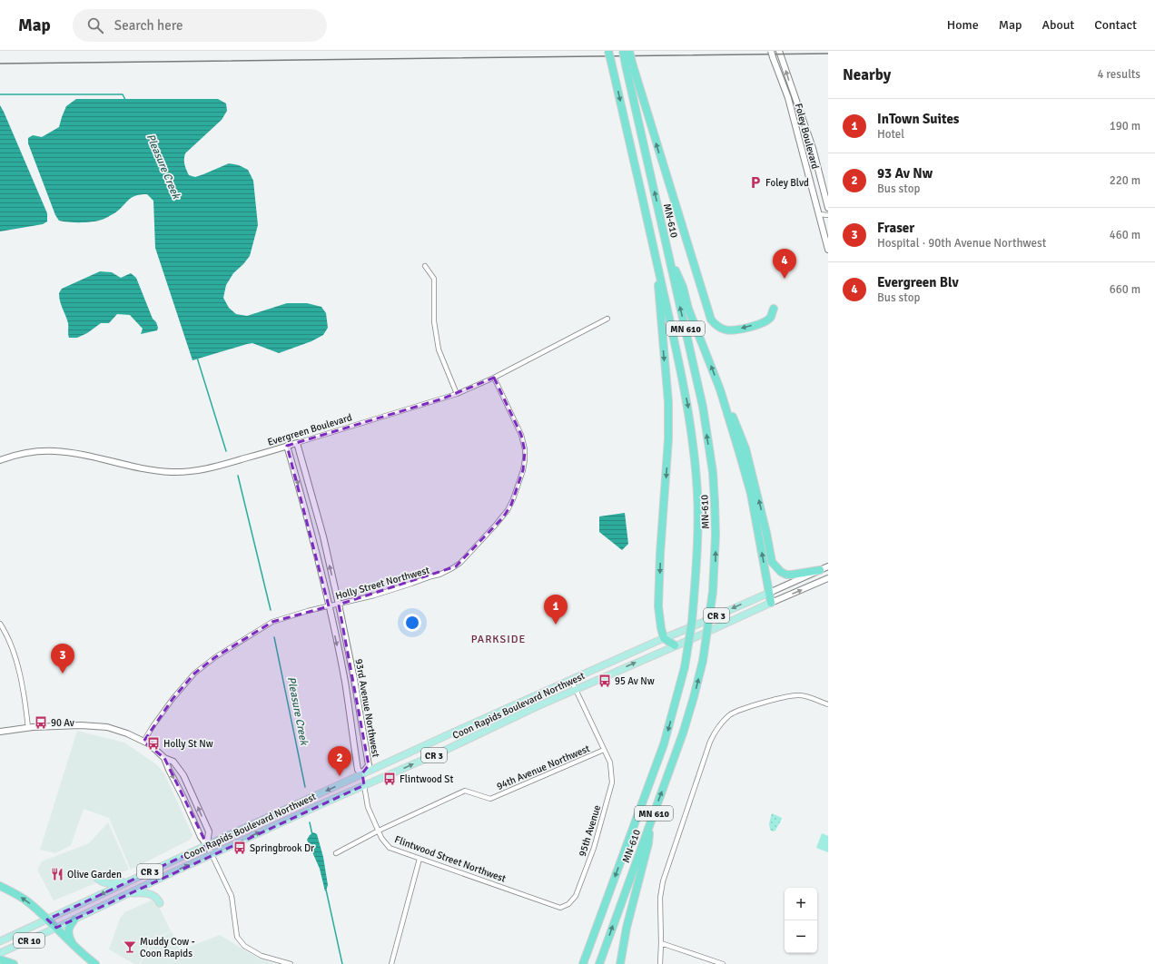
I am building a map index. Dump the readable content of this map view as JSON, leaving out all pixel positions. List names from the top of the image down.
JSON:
{
  "streets": {
    "highway": ["MN-610", "MN 610"],
    "main road": ["CR 3", "Coon Rapids Boulevard Northwest", "CR 10"],
    "street": [
      "Foley Boulevard",
      "Evergreen Boulevard",
      "Holly Street Northwest",
      "93rd Avenue Northwest",
      "94th Avenue Northwest",
      "95th Avenue",
      "Flintwood Street Northwest"
    ]
  },
  "crossings": [
    ["Evergreen Boulevard", "Holly Street Northwest"],
    ["Evergreen Boulevard", "93rd Avenue Northwest"],
    ["Holly Street Northwest", "93rd Avenue Northwest"],
    ["Coon Rapids Boulevard Northwest", "93rd Avenue Northwest"],
    ["Coon Rapids Boulevard Northwest", "94th Avenue Northwest"],
    ["Coon Rapids Boulevard Northwest", "Flintwood Street Northwest"],
    ["93rd Avenue Northwest", "Flintwood Street Northwest"],
    ["94th Avenue Northwest", "95th Avenue"],
    ["94th Avenue Northwest", "Flintwood Street Northwest"],
    ["95th Avenue", "Flintwood Street Northwest"]
  ],
  "districts": ["PARKSIDE"],
  "water": ["Pleasure Creek"],
  "places": {
    "parking": ["Foley Blvd"],
    "bus stop": [
      "95 Av Nw",
      "90 Av",
      "Holly St Nw",
      "Flintwood St",
      "Springbrook Dr"
    ],
    "restaurant": ["Olive Garden"],
    "bar": ["Muddy Cow - Coon Rapids"]
  },
  "page": {
    "header": "Map",
    "search": "Search here",
    "nav": [
      "Home",
      "Map",
      "About",
      "Contact"
    ],
    "heading": ["Nearby", "4 results"],
    "list": [
      {
        "mark": "1",
        "name": "InTown Suites",
        "note": "Hotel",
        "value": "190 m"
      },
      {
        "mark": "2",
        "name": "93 Av Nw",
        "note": "Bus stop",
        "value": "220 m"
      },
      {
        "mark": "3",
        "name": "Fraser",
        "note": "Hospital · 90th Avenue Northwest",
        "value": "460 m"
      },
      {
        "mark": "4",
        "name": "Evergreen Blv",
        "note": "Bus stop",
        "value": "660 m"
      }
    ],
    "pins": [
      "4",
      "1",
      "3",
      "2"
    ],
    "map_buttons": ["+", "−"]
  }
}
